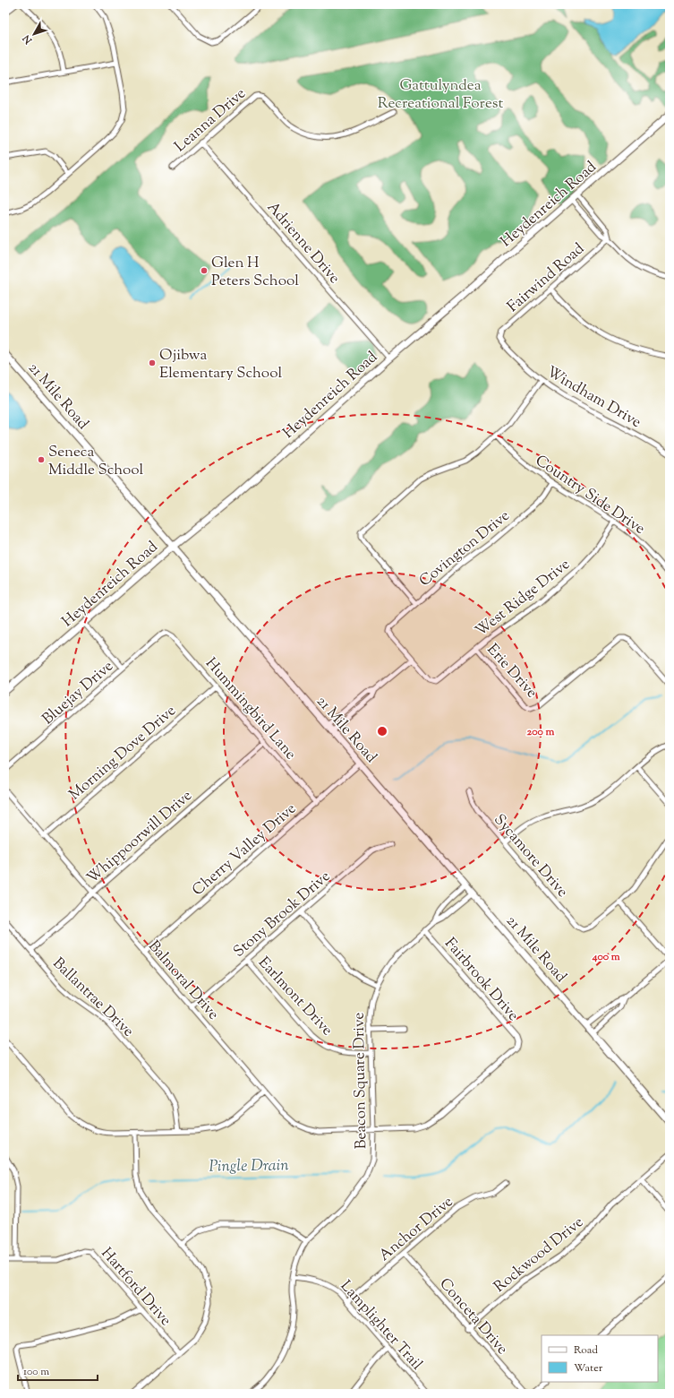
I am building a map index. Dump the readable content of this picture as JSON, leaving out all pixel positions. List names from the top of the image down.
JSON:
{
  "streets": {
    "street": [
      "Leanna Drive",
      "Heydenreich Road",
      "Adrienne Drive",
      "Fairwind Road",
      "21 Mile Road",
      "Windham Drive",
      "Country Side Drive",
      "Covington Drive",
      "West Ridge Drive",
      "Erie Drive",
      "Bluejay Drive",
      "Hummingbird Lane",
      "Morning Dove Drive",
      "Whippoorwill Drive",
      "Cherry Valley Drive",
      "Sycamore Drive",
      "Stony Brook Drive",
      "Fairbrook Drive",
      "Balmoral Drive",
      "Earlmont Drive",
      "Ballantrae Drive",
      "Beacon Square Drive",
      "Anchor Drive",
      "Rockwood Drive",
      "Hartford Drive",
      "Conceta Drive",
      "Lamplighter Trail"
    ]
  },
  "crossings": [
    ["Leanna Drive", "Adrienne Drive"],
    ["Heydenreich Road", "Adrienne Drive"],
    ["Heydenreich Road", "21 Mile Road"],
    ["Fairwind Road", "Windham Drive"],
    ["21 Mile Road", "Cherry Valley Drive"],
    ["21 Mile Road", "Beacon Square Drive"],
    ["Country Side Drive", "Covington Drive"],
    ["Country Side Drive", "West Ridge Drive"],
    ["Covington Drive", "West Ridge Drive"],
    ["West Ridge Drive", "Erie Drive"],
    ["Bluejay Drive", "Hummingbird Lane"],
    ["Hummingbird Lane", "Morning Dove Drive"],
    ["Hummingbird Lane", "Whippoorwill Drive"],
    ["Hummingbird Lane", "Cherry Valley Drive"],
    ["Morning Dove Drive", "Balmoral Drive"],
    ["Whippoorwill Drive", "Balmoral Drive"],
    ["Whippoorwill Drive", "Ballantrae Drive"],
    ["Cherry Valley Drive", "Balmoral Drive"],
    ["Stony Brook Drive", "Balmoral Drive"],
    ["Stony Brook Drive", "Earlmont Drive"],
    ["Fairbrook Drive", "Balmoral Drive"],
    ["Fairbrook Drive", "Beacon Square Drive"],
    ["Balmoral Drive", "Beacon Square Drive"],
    ["Earlmont Drive", "Beacon Square Drive"],
    ["Beacon Square Drive", "Lamplighter Trail"],
    ["Anchor Drive", "Conceta Drive"],
    ["Anchor Drive", "Lamplighter Trail"],
    ["Rockwood Drive", "Conceta Drive"]
  ],
  "water": ["Pingle Drain"],
  "parks": ["Gattulyndea Recreational Forest"],
  "places": ["Glen H Peters School", "Ojibwa Elementary School", "Seneca Middle School"],
  "legend": ["Road", "Water"],
  "scale_bar": "100 m",
  "north": "bottom left",
  "rings": ["200 m", "400 m"]
}
